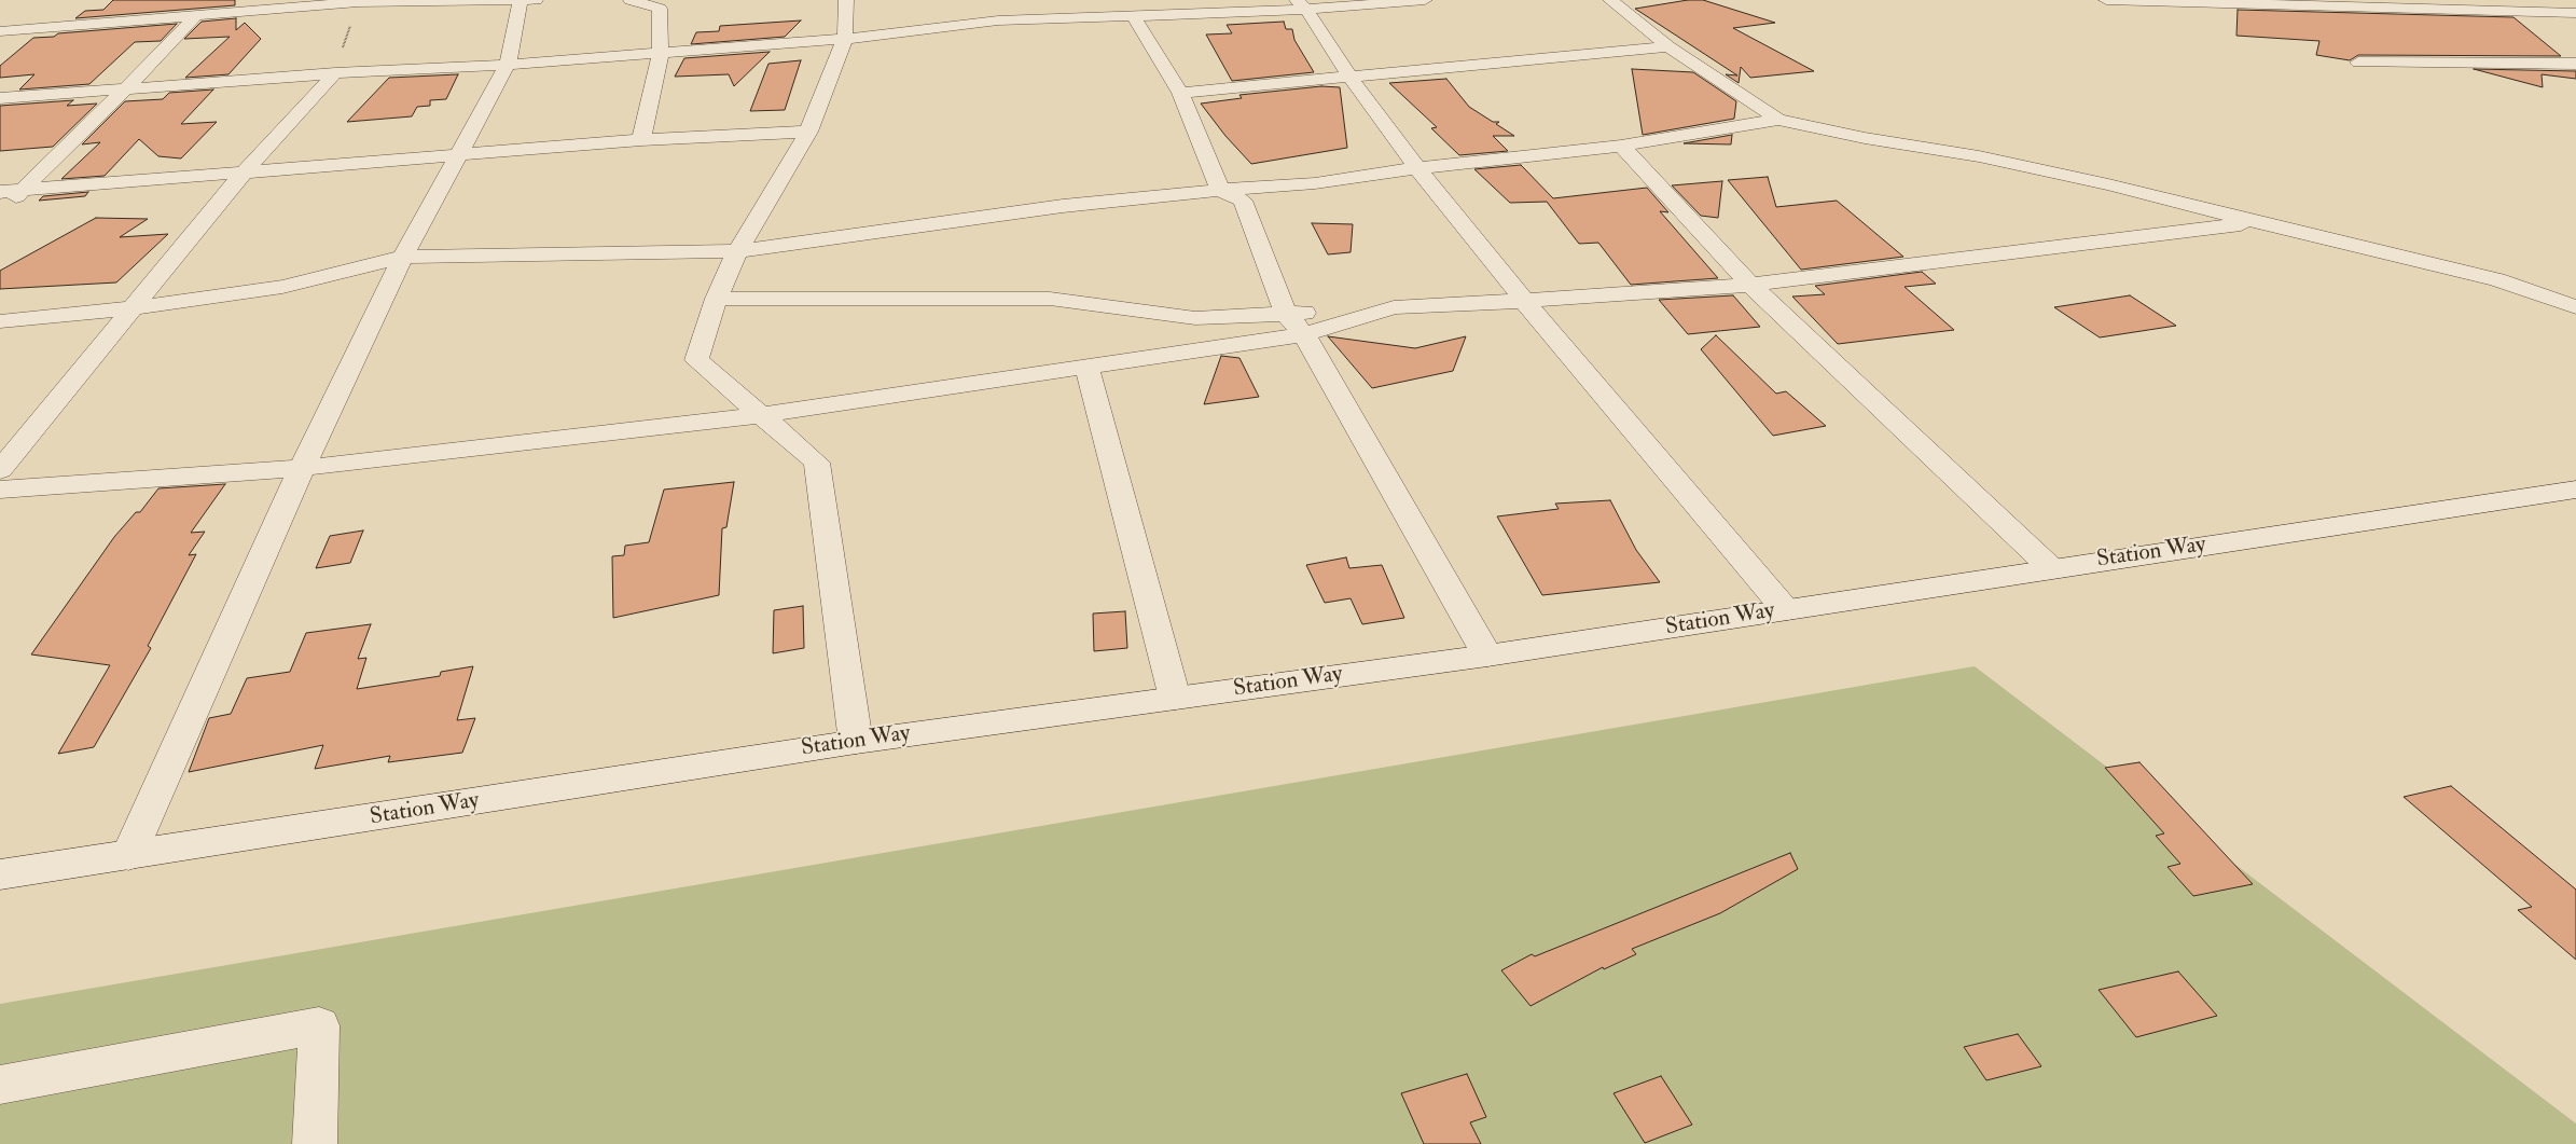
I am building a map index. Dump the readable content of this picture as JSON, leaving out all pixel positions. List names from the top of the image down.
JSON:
{
  "streets": {
    "street": ["Station Way"]
  }
}
